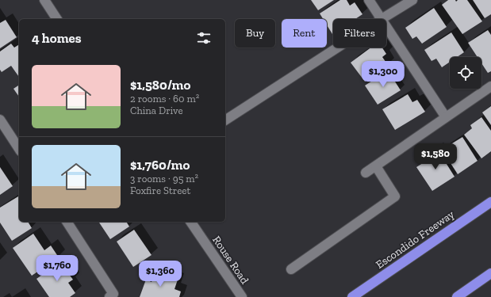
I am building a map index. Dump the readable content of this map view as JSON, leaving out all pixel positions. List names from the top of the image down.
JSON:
{
  "streets": {
    "highway": ["Escondido Freeway"],
    "street": ["Rouse Road"]
  },
  "page": {
    "chip": ["Buy", "Rent", "Filters"],
    "heading": "4 homes",
    "list": [
      {
        "name": "$1,580/mo",
        "note": "2 rooms · 60 m² · China Drive"
      },
      {
        "name": "$1,760/mo",
        "note": "3 rooms · 95 m² · Foxfire Street"
      }
    ],
    "price": [
      "$1,300",
      "$1,580",
      "$1,760",
      "$1,360"
    ]
  }
}
